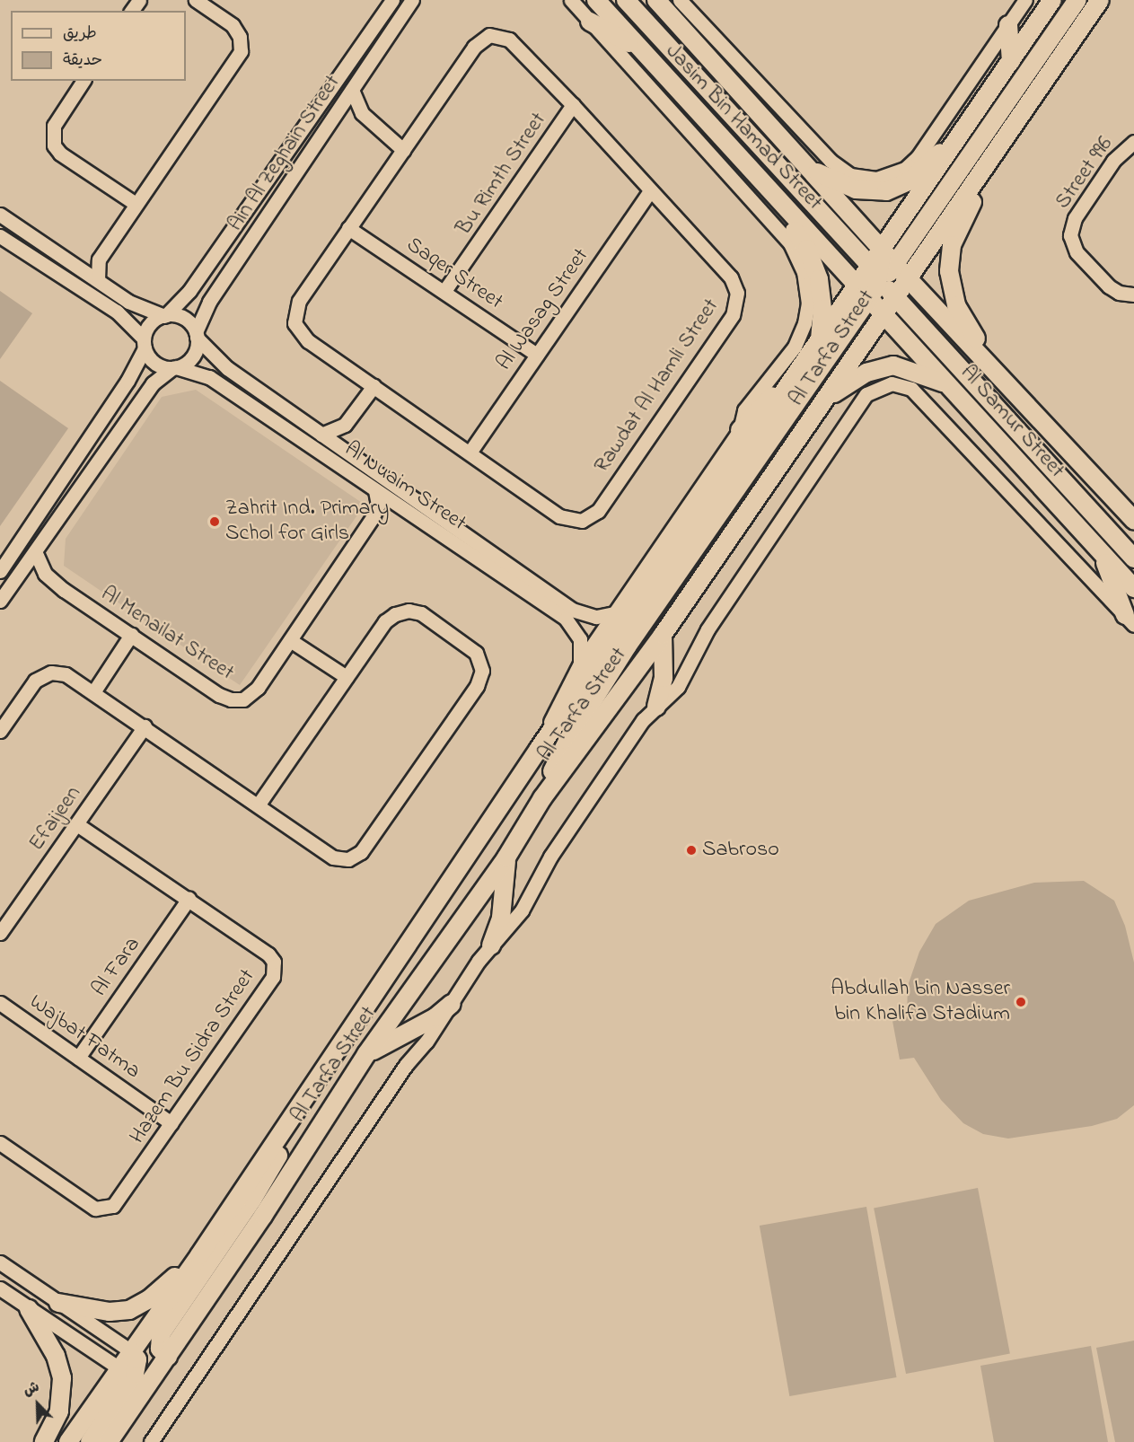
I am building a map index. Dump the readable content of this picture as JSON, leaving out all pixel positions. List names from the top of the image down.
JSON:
{
  "streets": {
    "main road": ["Jasim Bin Hamad Street", "Al Tarfa Street", "Al Samur Street"],
    "street": [
      "Ain Al Zeghain Street",
      "Street 996",
      "Bu Rimth Street",
      "Saqer Street",
      "Al Wasag Street",
      "Rawdat Al Hamli Street",
      "Al Nuaim Street",
      "Al Menailat Street",
      "Efaijeen",
      "Al Fara",
      "Wajbat Fatma",
      "Hazem Bu Sidra Street"
    ]
  },
  "crossings": [
    ["Jasim Bin Hamad Street", "Al Tarfa Street"],
    ["Ain Al Zeghain Street", "Al Nuaim Street"],
    ["Bu Rimth Street", "Saqer Street"],
    ["Bu Rimth Street", "Rawdat Al Hamli Street"],
    ["Saqer Street", "Al Wasag Street"],
    ["Saqer Street", "Rawdat Al Hamli Street"],
    ["Al Wasag Street", "Rawdat Al Hamli Street"],
    ["Al Tarfa Street", "Al Samur Street"],
    ["Al Tarfa Street", "Al Nuaim Street"],
    ["Al Nuaim Street", "Al Menailat Street"],
    ["Efaijeen", "Hazem Bu Sidra Street"],
    ["Al Fara", "Wajbat Fatma"],
    ["Al Fara", "Hazem Bu Sidra Street"],
    ["Wajbat Fatma", "Hazem Bu Sidra Street"]
  ],
  "places": ["Zahrit Ind. Primary Schol for Girls", "Sabroso", "Abdullah bin Nasser bin Khalifa Stadium"],
  "legend": ["طريق", "حديقة"],
  "north": "top left"
}
